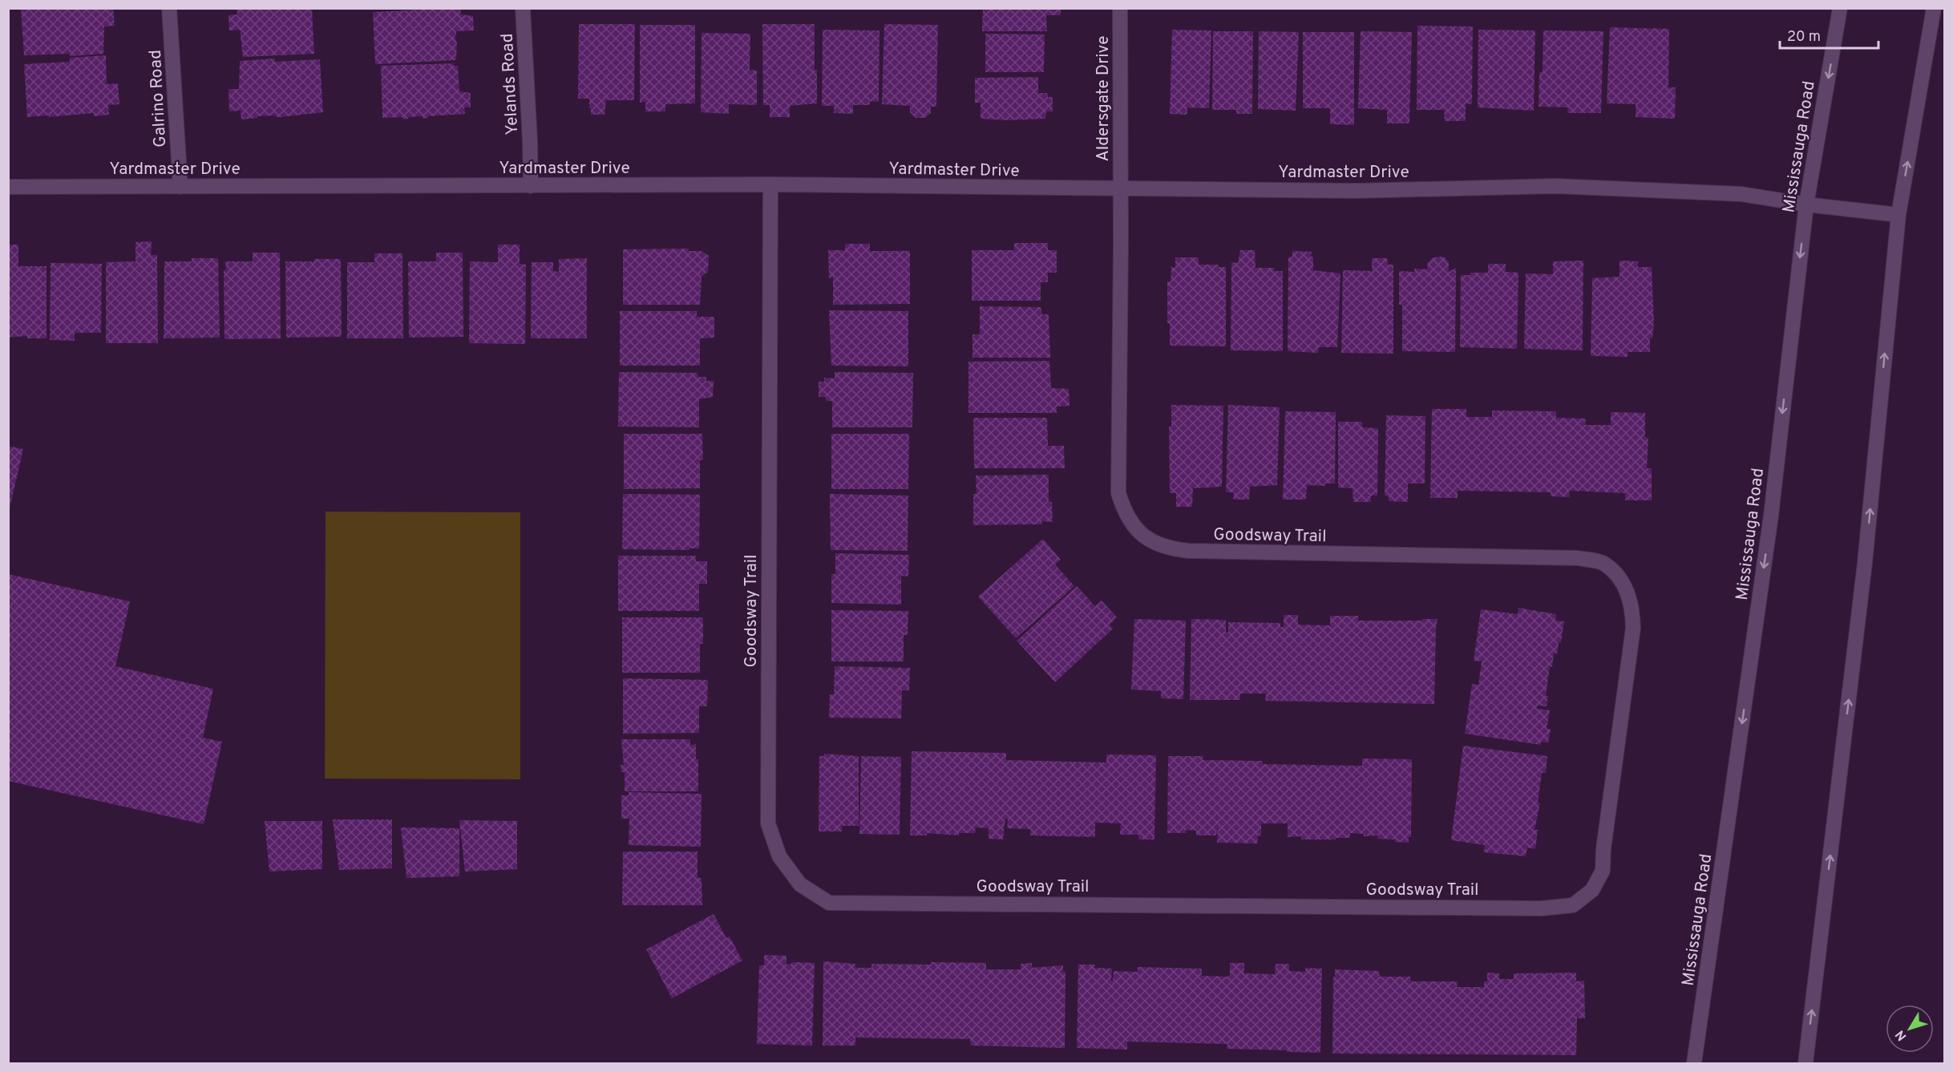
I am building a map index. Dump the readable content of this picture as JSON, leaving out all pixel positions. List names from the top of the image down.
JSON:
{
  "streets": {
    "street": [
      "Yelands Road",
      "Galrino Road",
      "Aldersgate Drive",
      "Mississauga Road",
      "Yardmaster Drive",
      "Goodsway Trail"
    ]
  },
  "crossings": [
    ["Yelands Road", "Yardmaster Drive"],
    ["Galrino Road", "Yardmaster Drive"],
    ["Aldersgate Drive", "Yardmaster Drive"],
    ["Aldersgate Drive", "Goodsway Trail"],
    ["Mississauga Road", "Yardmaster Drive"],
    ["Yardmaster Drive", "Goodsway Trail"]
  ],
  "scale_bar": "20 m",
  "north": "bottom left"
}
